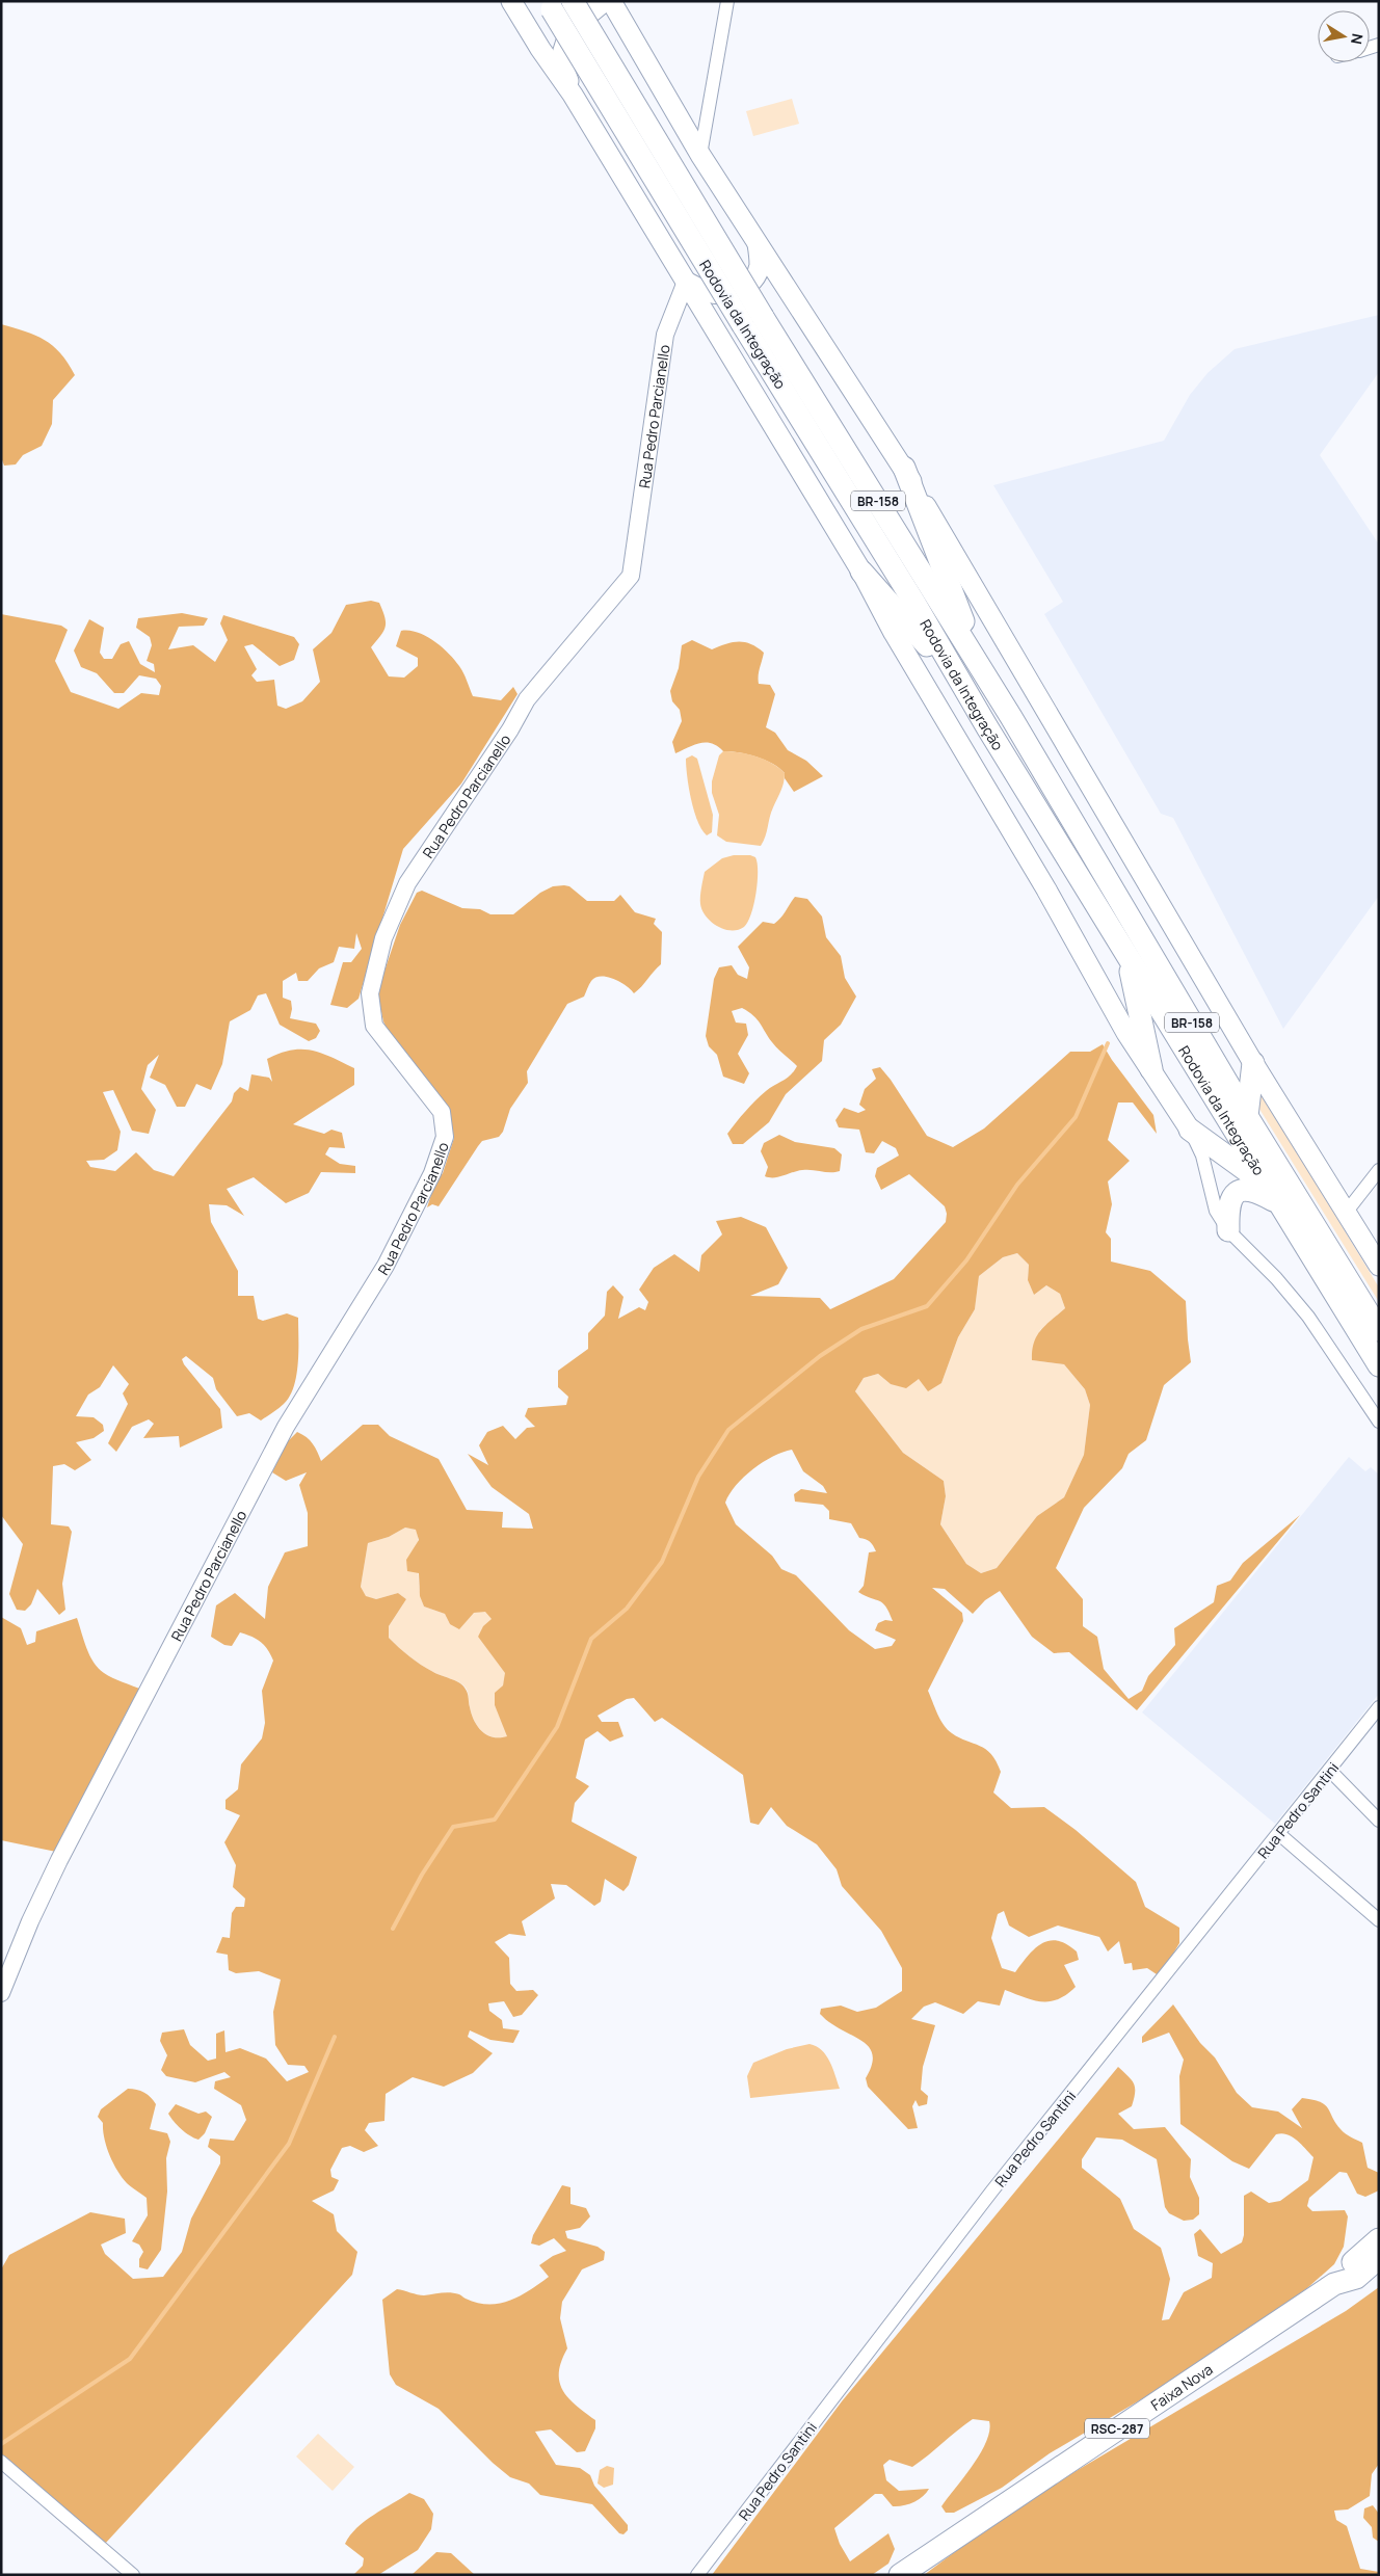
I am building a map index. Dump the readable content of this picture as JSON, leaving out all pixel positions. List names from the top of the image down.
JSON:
{
  "streets": {
    "highway": [
      "Rodovia da Integração",
      "BR-158",
      "Faixa Nova",
      "RSC-287"
    ],
    "street": ["Rua Pedro Parcianello", "Rua Pedro Santini"]
  },
  "crossings": [
    ["Rodovia da Integração", "BR-158"],
    ["Rua Pedro Parcianello", "BR-158"]
  ],
  "north": "right"
}
